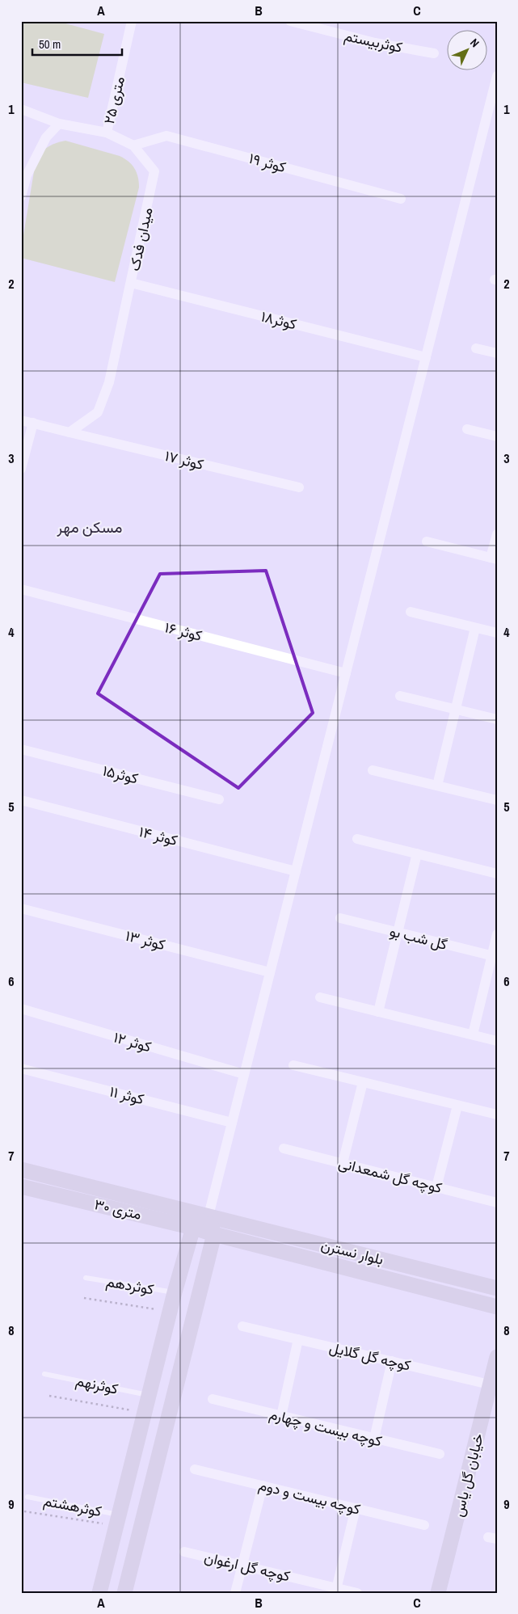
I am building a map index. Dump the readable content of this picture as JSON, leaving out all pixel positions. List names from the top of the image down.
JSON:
{
  "streets": {
    "street": [
      "کوثربیستم",
      "۲۵ متری",
      "کوثر ۱۹",
      "میدان فدک",
      "کوثر۱۸",
      "کوثر ۱۷",
      "کوثر ۱۶",
      "کوثر۱۵",
      "کوثر ۱۴",
      "گل شب بو",
      "کوثر ۱۳",
      "کوثر ۱۲",
      "کوثر ۱۱",
      "کوچه گل شمعدانی",
      "۳۰ متری",
      "بلوار نسترن",
      "کوچه گل گلایل",
      "کوچه بیست و چهارم",
      "خیابان گل یاس",
      "کوچه بیست و دوم",
      "کوچه گل ارغوان"
    ],
    "lane": ["کوثردهم", "کوثرنهم", "کوثرهشتم"]
  },
  "crossings": [
    ["۲۵ متری", "میدان فدک"],
    ["کوثر ۱۹", "میدان فدک"],
    ["میدان فدک", "کوثر۱۸"],
    ["میدان فدک", "کوثر ۱۷"],
    ["۳۰ متری", "بلوار نسترن"],
    ["کوچه گل گلایل", "خیابان گل یاس"]
  ],
  "districts": ["مسکن مهر"],
  "scale_bar": "50 m",
  "north": "top right",
  "grid": {
    "columns": ["A", "B", "C"],
    "rows": [
      "1",
      "2",
      "3",
      "4",
      "5",
      "6",
      "7",
      "8",
      "9"
    ]
  }
}
